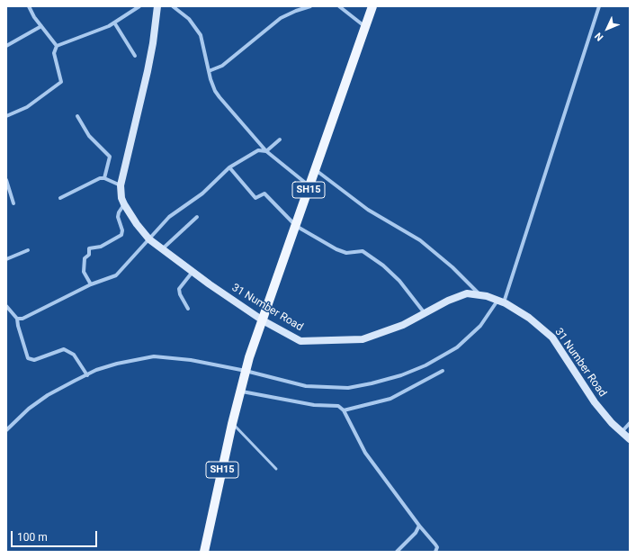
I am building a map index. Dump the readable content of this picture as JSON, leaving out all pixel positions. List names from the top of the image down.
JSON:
{
  "streets": {
    "main road": ["SH15", "31 Number Road"]
  },
  "crossings": [
    ["SH15", "31 Number Road"]
  ],
  "scale_bar": "100 m",
  "north": "bottom left"
}
